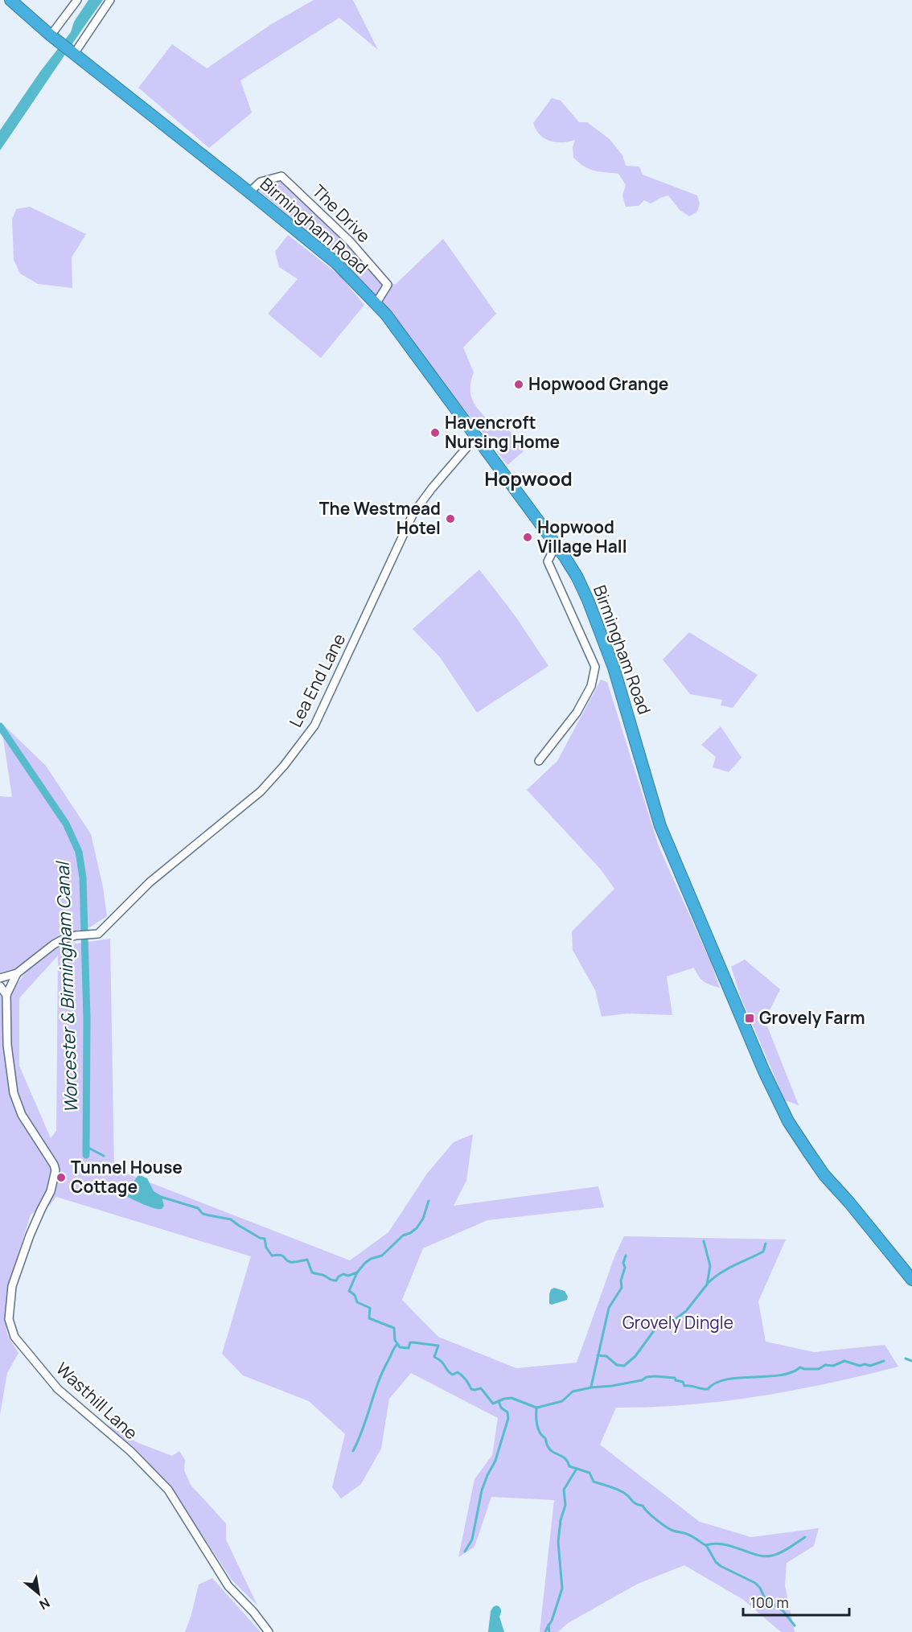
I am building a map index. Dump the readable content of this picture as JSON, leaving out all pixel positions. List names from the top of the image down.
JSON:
{
  "streets": {
    "highway": ["Birmingham Road"],
    "street": ["The Drive", "Lea End Lane", "Wasthill Lane"]
  },
  "crossings": [
    ["The Drive", "Birmingham Road"],
    ["Birmingham Road", "Lea End Lane"],
    ["Lea End Lane", "Wasthill Lane"]
  ],
  "districts": ["Hopwood"],
  "water": ["Worcester & Birmingham Canal"],
  "parks": ["Grovely Dingle"],
  "places": {
    "other": [
      "Hopwood Grange",
      "Havencroft Nursing Home",
      "The Westmead Hotel",
      "Hopwood Village Hall",
      "Tunnel House Cottage"
    ],
    "transit": ["Grovely Farm"]
  },
  "scale_bar": "100 m",
  "north": "bottom right"
}
